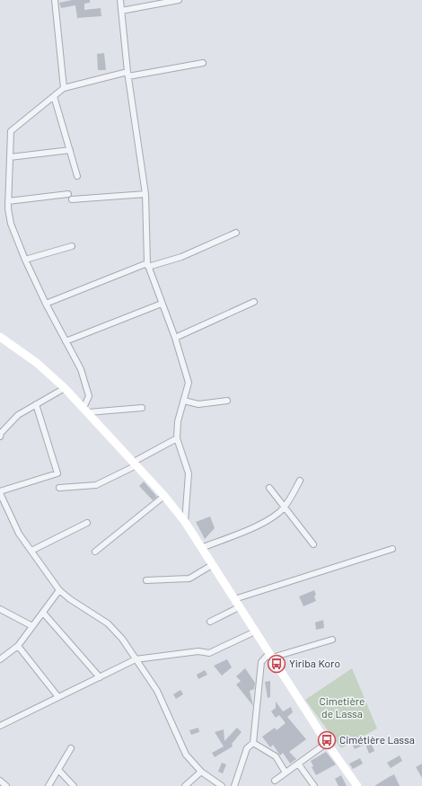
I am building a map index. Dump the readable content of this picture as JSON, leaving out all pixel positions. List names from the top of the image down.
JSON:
{
  "parks": ["Cimetière de Lassa"],
  "places": {
    "bus stop": ["Yiriba Koro", "Cimétière Lassa"]
  }
}
